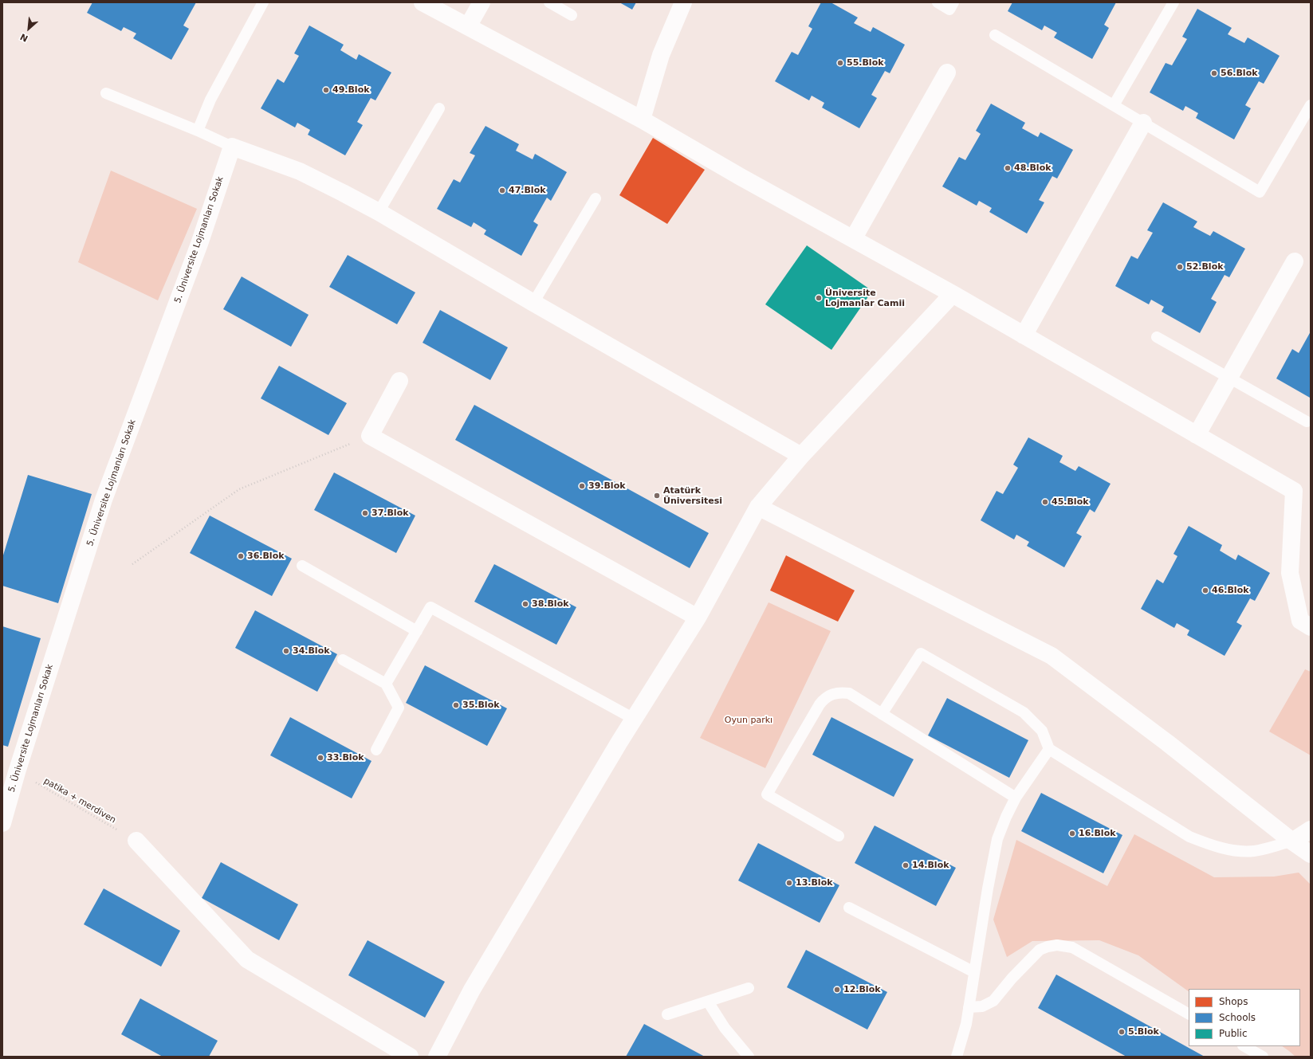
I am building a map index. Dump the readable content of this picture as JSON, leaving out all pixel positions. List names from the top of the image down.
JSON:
{
  "streets": {
    "street": ["5. Üniversite Lojmanları Sokak"],
    "path": ["patika + merdiven"]
  },
  "crossings": [
    ["5. Üniversite Lojmanları Sokak", "patika + merdiven"]
  ],
  "parks": ["Oyun parkı"],
  "places": [
    "55.Blok",
    "56.Blok",
    "49.Blok",
    "48.Blok",
    "47.Blok",
    "52.Blok",
    "Üniversite Lojmanlar Camii",
    "39.Blok",
    "Atatürk Üniversitesi",
    "45.Blok",
    "37.Blok",
    "36.Blok",
    "46.Blok",
    "38.Blok",
    "34.Blok",
    "35.Blok",
    "33.Blok",
    "16.Blok",
    "14.Blok",
    "13.Blok",
    "12.Blok",
    "5.Blok"
  ],
  "legend": ["Shops", "Schools", "Public"],
  "north": "bottom left"
}
